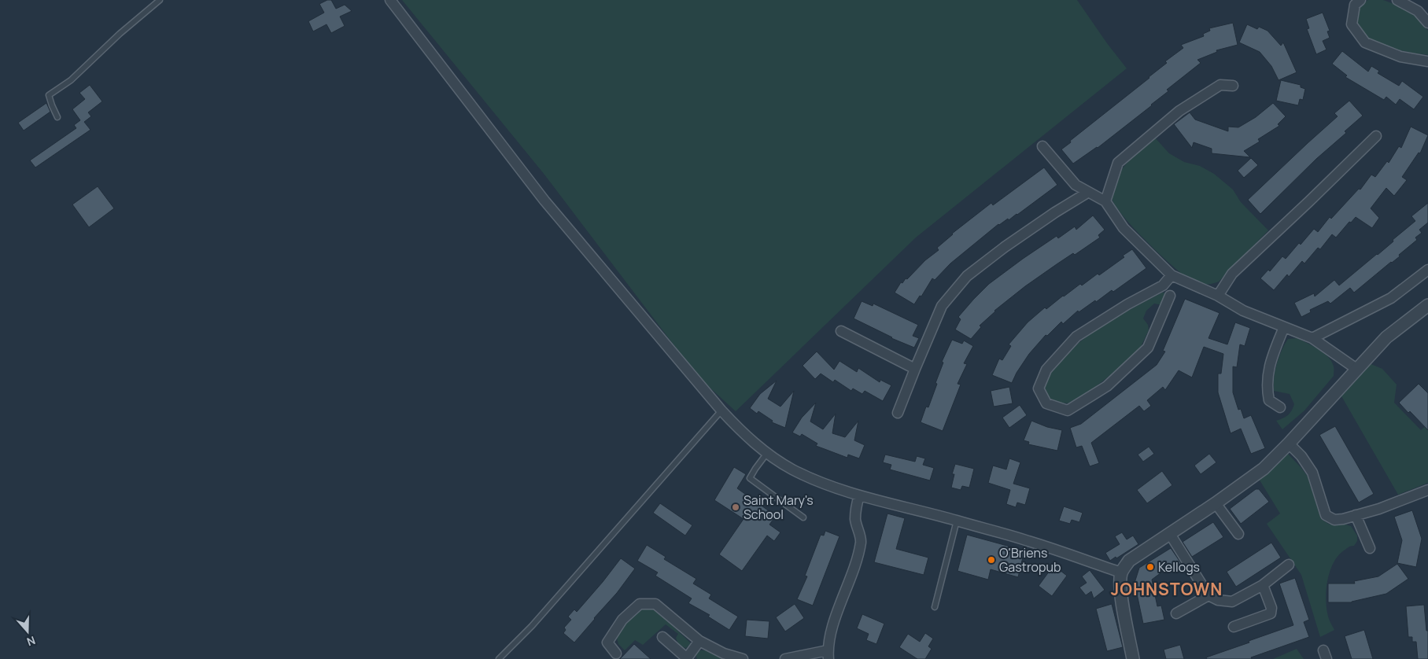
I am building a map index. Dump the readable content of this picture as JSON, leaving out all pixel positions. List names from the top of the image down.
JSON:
{
  "districts": ["JOHNSTOWN"],
  "places": ["Saint Mary's School", "O'Briens Gastropub", "Kellogs"],
  "north": "bottom"
}
